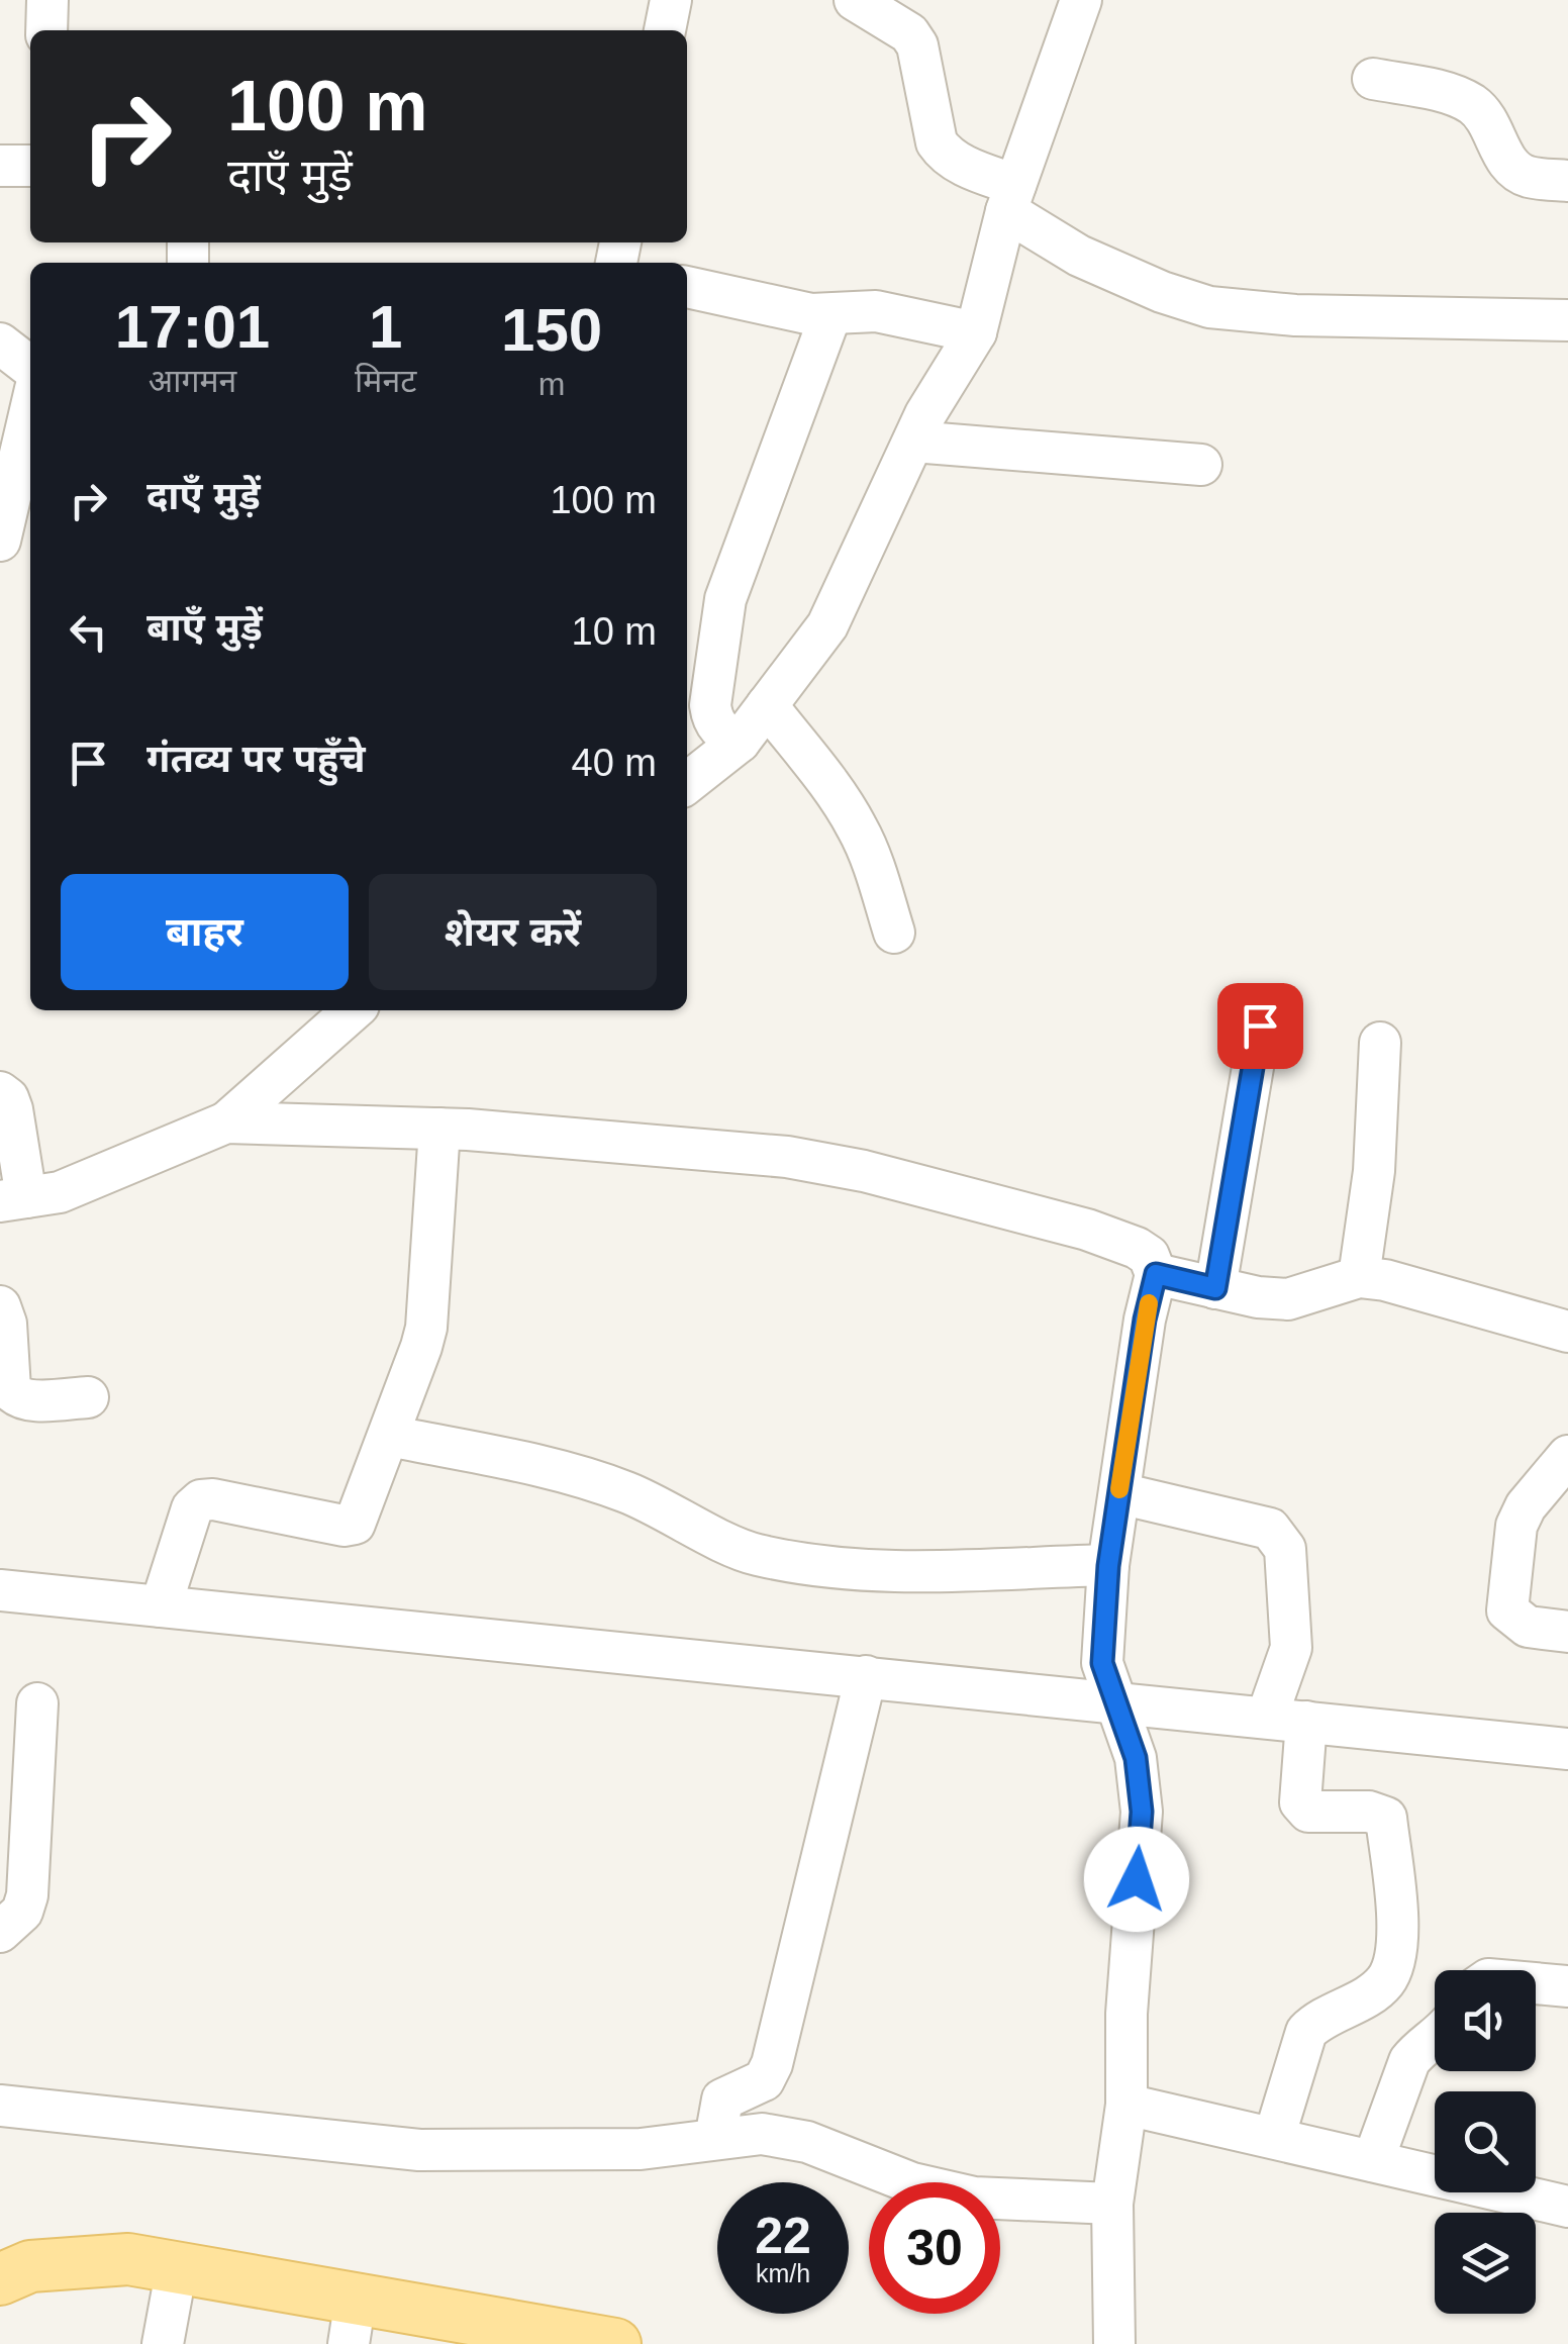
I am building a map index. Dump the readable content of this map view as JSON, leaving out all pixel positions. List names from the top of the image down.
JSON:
{
  "page": {
    "turn": ["100 m", "दाएँ मुड़ें"],
    "eta": [
      "17:01",
      "आगमन",
      "1",
      "मिनट",
      "150",
      "m"
    ],
    "list": [
      {
        "name": "दाएँ मुड़ें",
        "value": "100 m"
      },
      {
        "name": "बाएँ मुड़ें",
        "value": "10 m"
      },
      {
        "name": "गंतव्य पर पहुँचे",
        "value": "40 m"
      }
    ],
    "buttons": ["बाहर", "शेयर करें"],
    "speed": "22 km/h",
    "limit": "30"
  }
}
